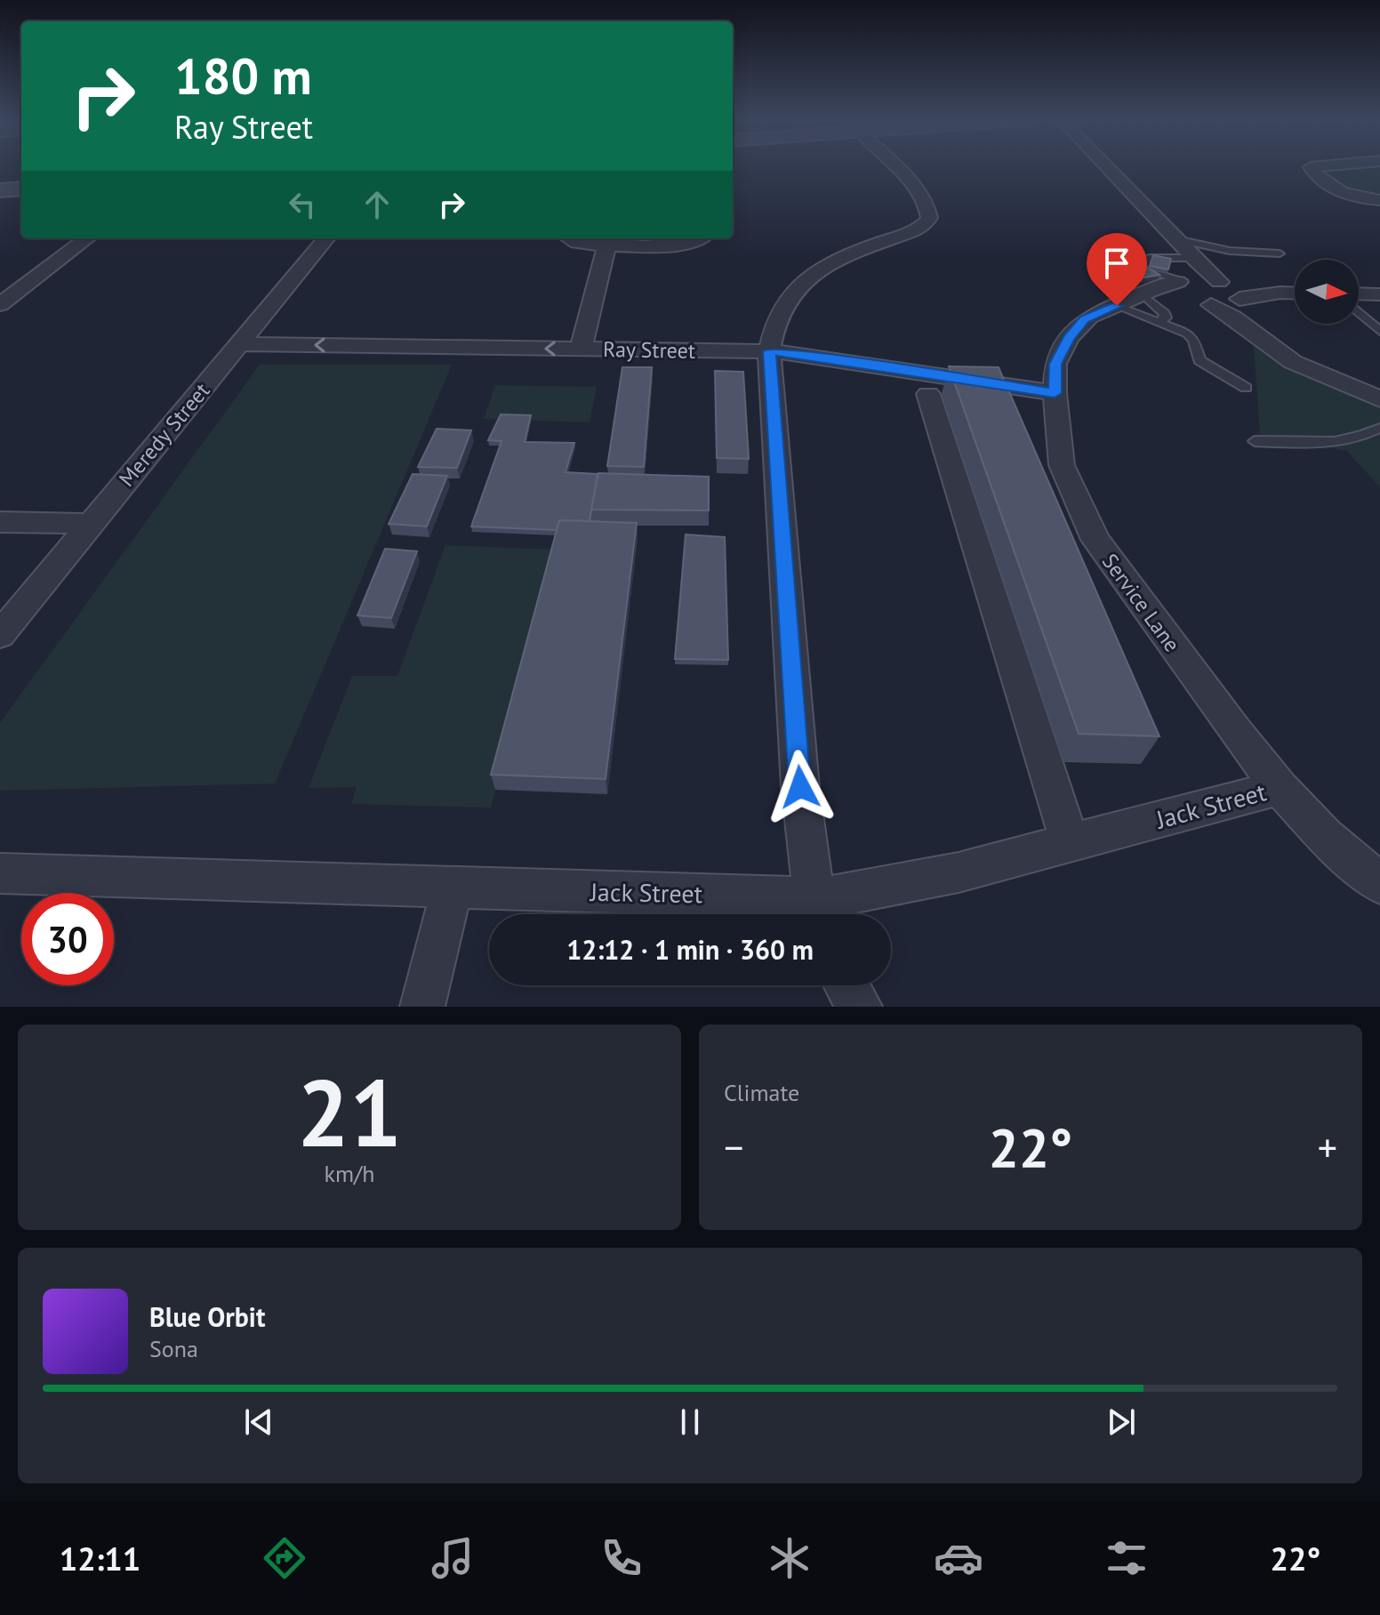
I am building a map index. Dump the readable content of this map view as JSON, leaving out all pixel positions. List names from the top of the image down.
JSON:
{
  "streets": {
    "street": [
      "Ray Street",
      "Meredy Street",
      "Service Lane",
      "Jack Street"
    ]
  },
  "crossings": [
    ["Ray Street", "Meredy Street"],
    ["Ray Street", "Service Lane"],
    ["Service Lane", "Jack Street"]
  ],
  "one_way": ["Ray Street"],
  "north": "right",
  "page": {
    "turn": ["180 m", "Ray Street"],
    "limit": "30",
    "trip": "12:12 · 1 min · 360 m",
    "tile": [
      ["21", "km/h"],
      "Climate"
    ],
    "heat": ["−", "22°", "+"],
    "song": ["Blue Orbit", "Sona"],
    "tabs": ["12:11", "22°"]
  }
}
